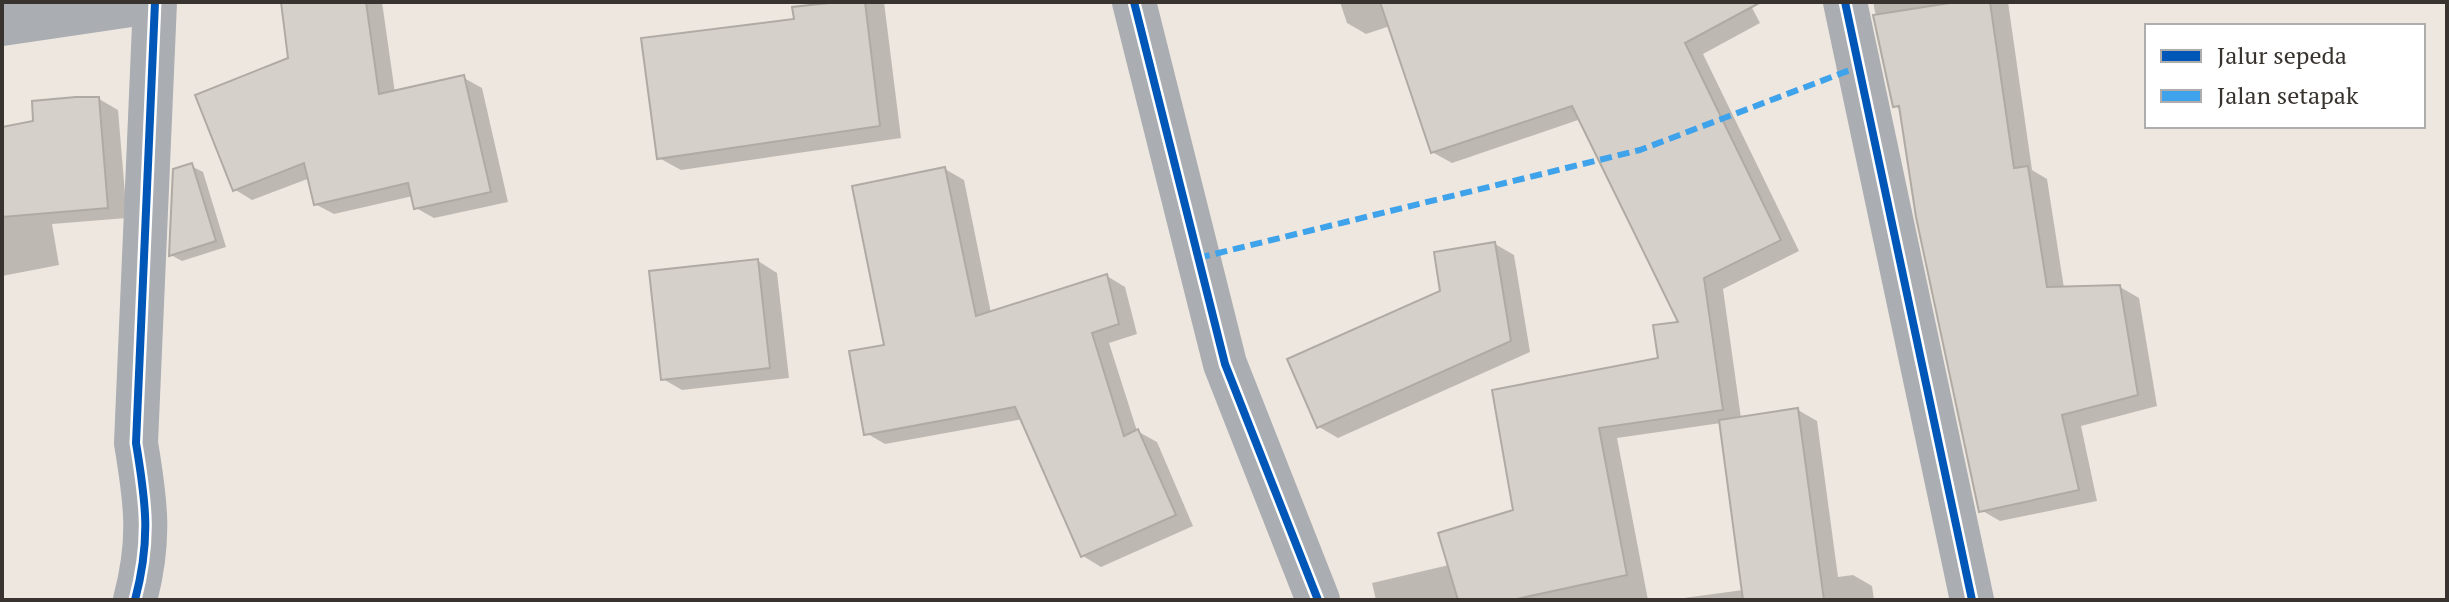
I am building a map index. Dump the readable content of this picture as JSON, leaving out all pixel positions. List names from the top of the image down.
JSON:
{
  "legend": ["Jalur sepeda", "Jalan setapak"]
}
